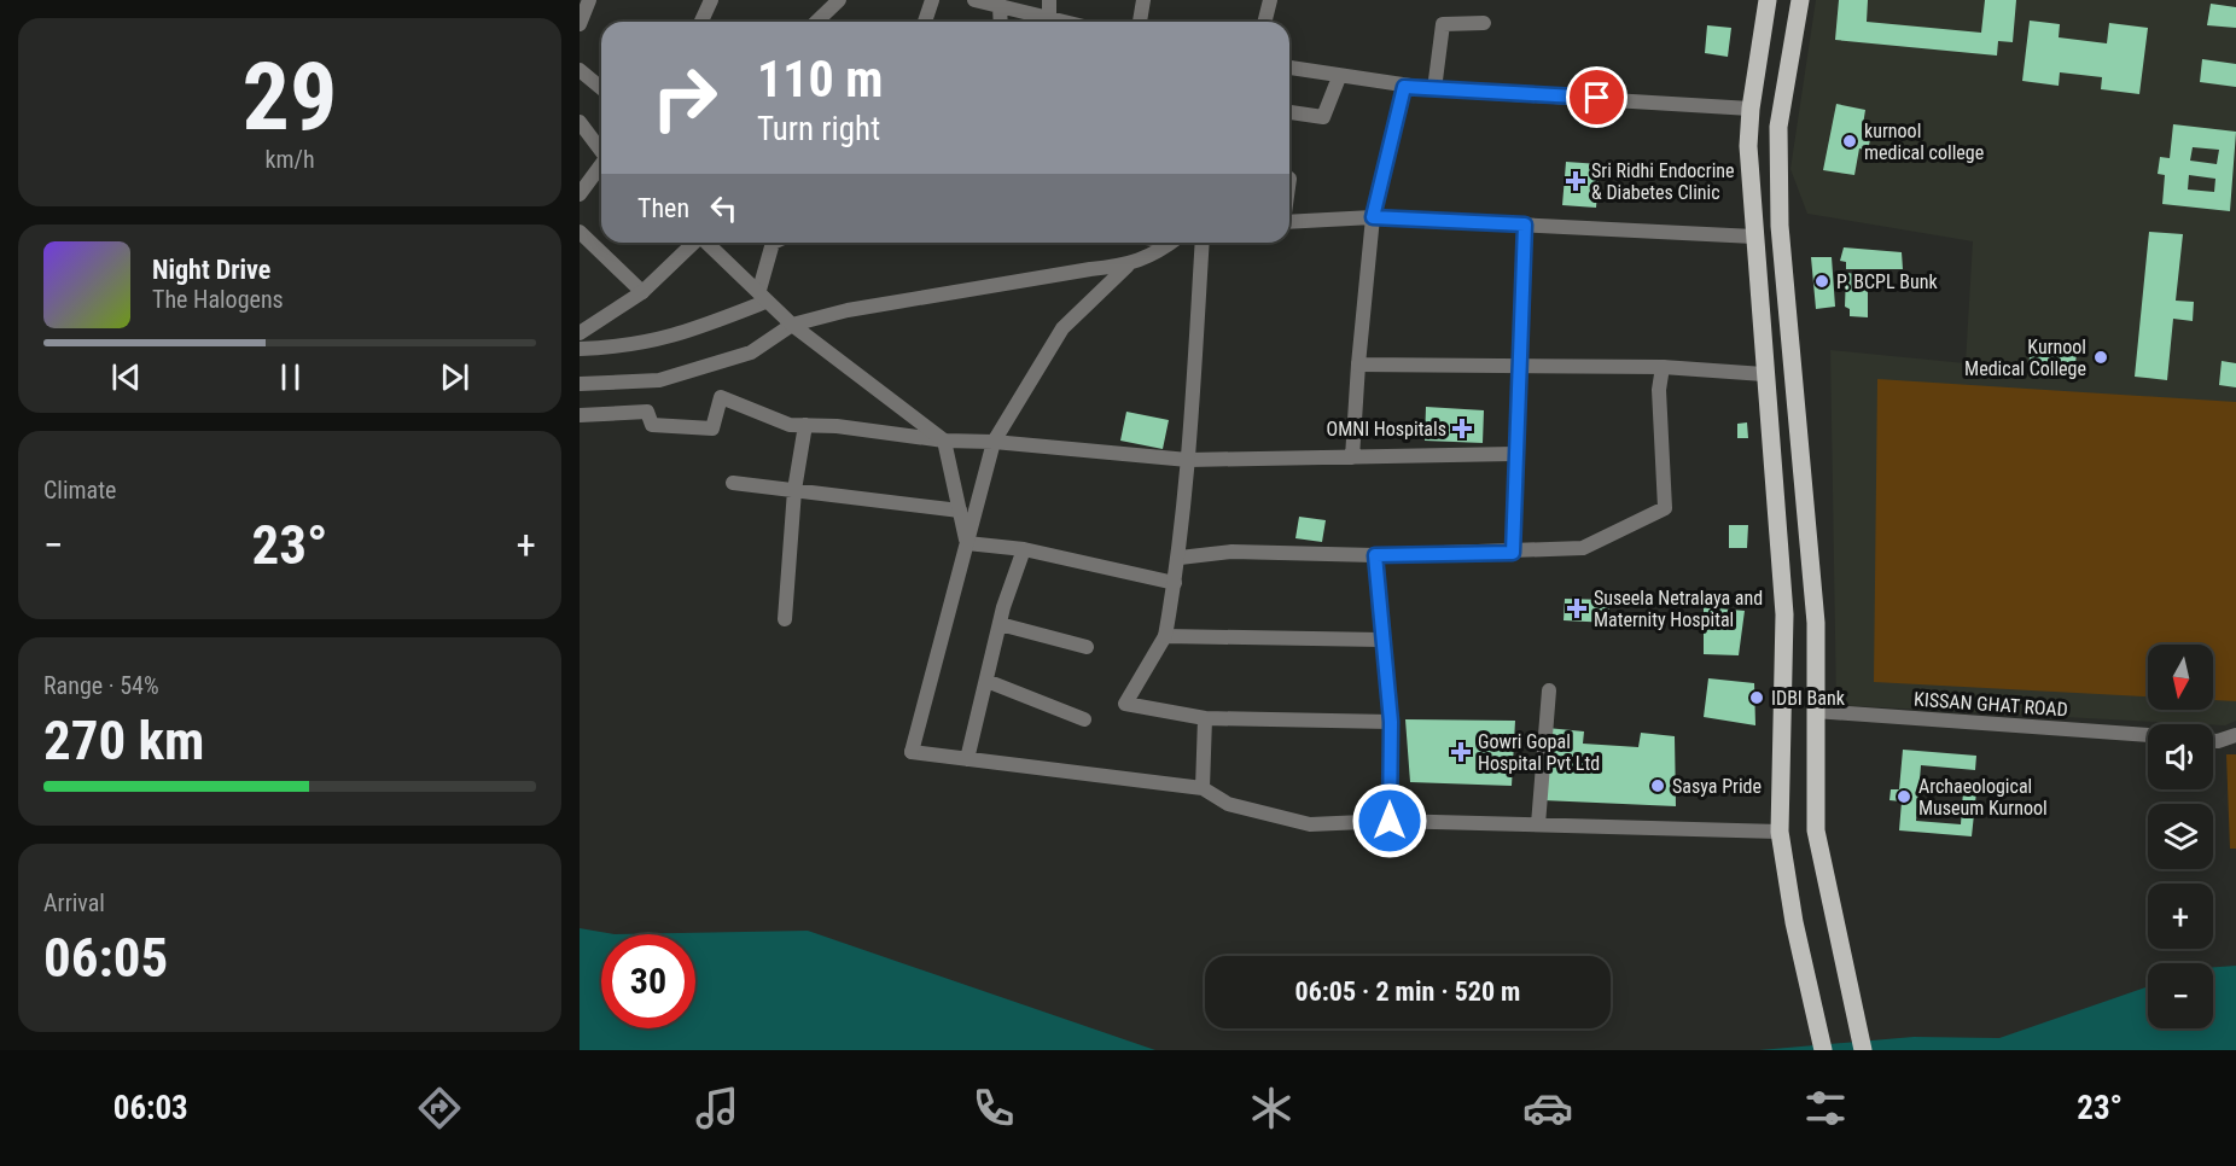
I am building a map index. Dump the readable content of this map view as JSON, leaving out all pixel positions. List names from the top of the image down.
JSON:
{
  "streets": {
    "street": ["KISSAN GHAT ROAD"]
  },
  "places": {
    "other": [
      "kurnool medical college",
      "P. BCPL Bunk",
      "Kurnool Medical College",
      "IDBI Bank",
      "Sasya Pride",
      "Archaeological Museum Kurnool"
    ],
    "health": [
      "Sri Ridhi Endocrine & Diabetes Clinic",
      "OMNI Hospitals",
      "Suseela Netralaya and Maternity Hospital",
      "Gowri Gopal Hospital Pvt Ltd"
    ]
  },
  "north": "bottom",
  "page": {
    "tile": [
      ["29", "km/h"],
      "Climate",
      ["Range · 54%", "270 km"],
      ["Arrival", "06:05"]
    ],
    "turn": ["110 m", "Turn right"],
    "then": "Then",
    "song": ["Night Drive", "The Halogens"],
    "heat": ["−", "23°", "+"],
    "map_buttons": ["+", "−"],
    "limit": "30",
    "trip": "06:05 · 2 min · 520 m",
    "tabs": ["06:03", "23°"]
  }
}
